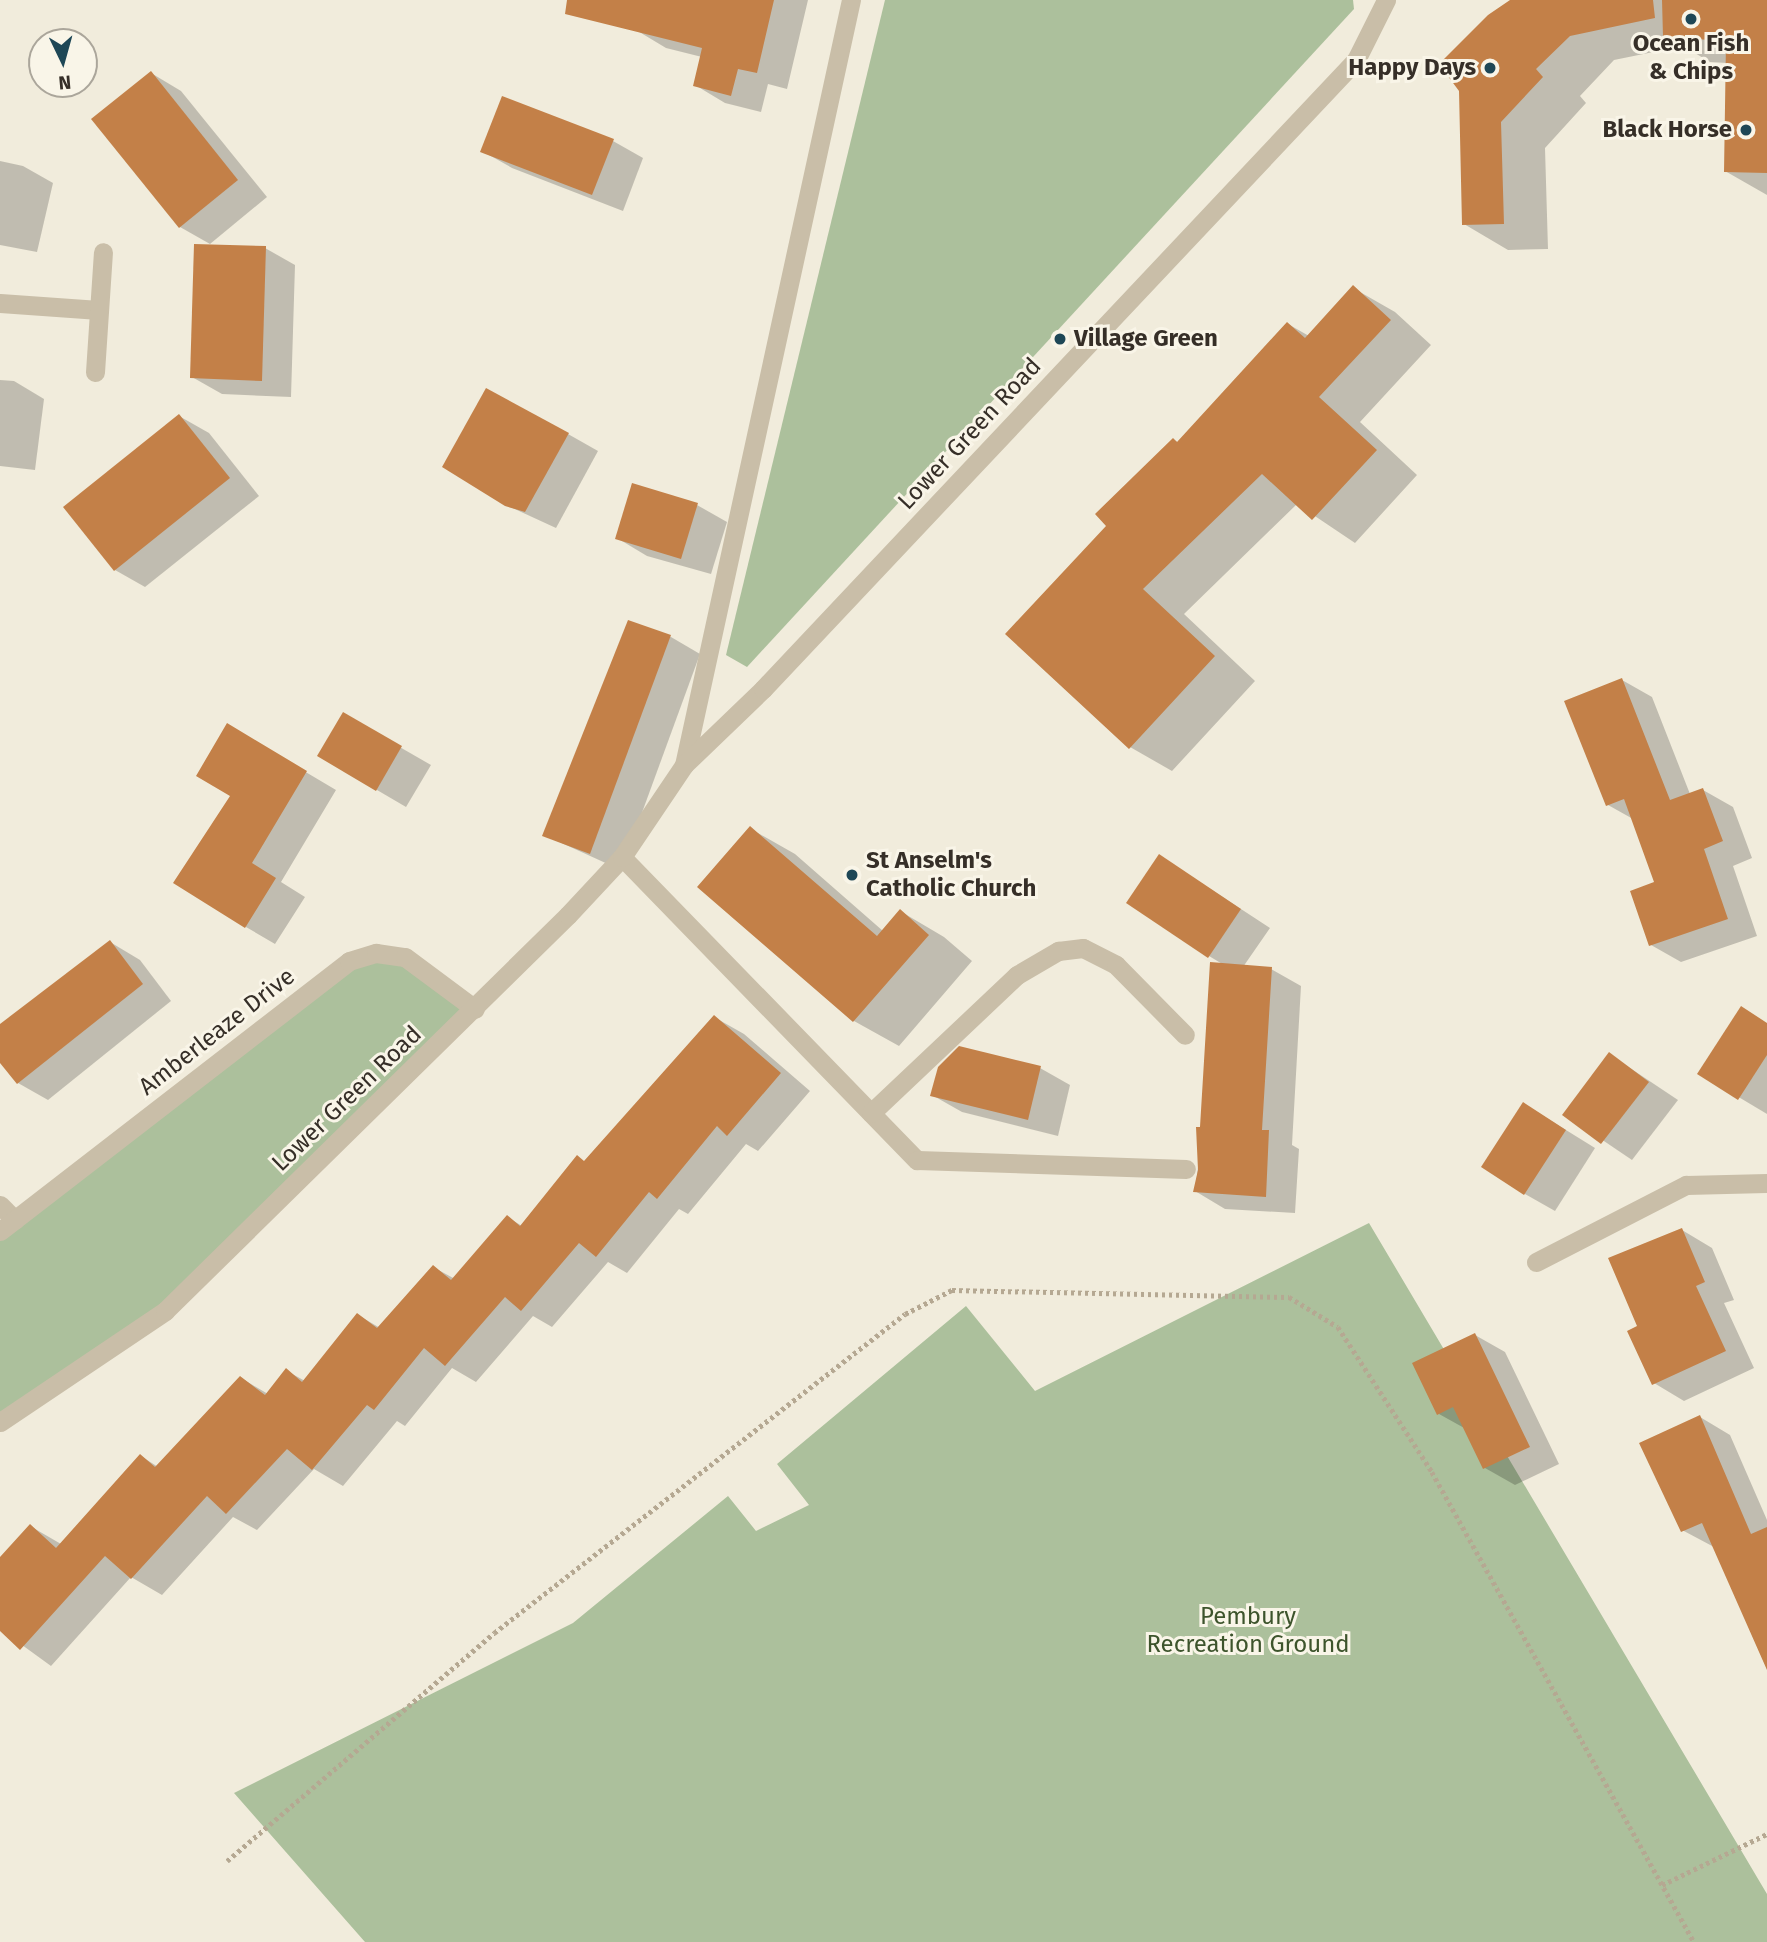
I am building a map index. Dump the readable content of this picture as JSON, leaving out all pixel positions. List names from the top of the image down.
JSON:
{
  "streets": {
    "street": ["Lower Green Road", "Amberleaze Drive"]
  },
  "crossings": [
    ["Lower Green Road", "Amberleaze Drive"]
  ],
  "parks": ["Pembury Recreation Ground"],
  "places": [
    "Ocean Fish & Chips",
    "Happy Days",
    "Black Horse",
    "Village Green",
    "St Anselm's Catholic Church"
  ],
  "north": "bottom"
}
